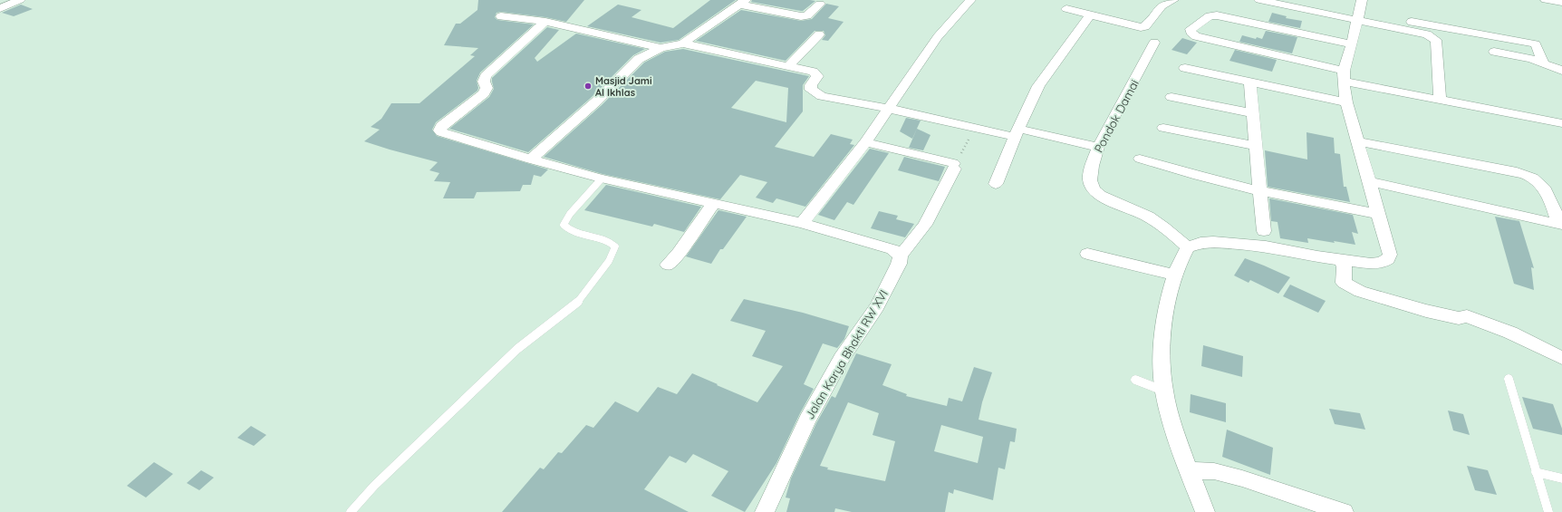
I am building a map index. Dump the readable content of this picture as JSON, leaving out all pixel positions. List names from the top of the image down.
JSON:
{
  "streets": {
    "street": ["Pondok Damai", "Jalan Karya Bhakti RW XVI"]
  },
  "places": ["Masjid Jami Al Ikhlas"]
}
